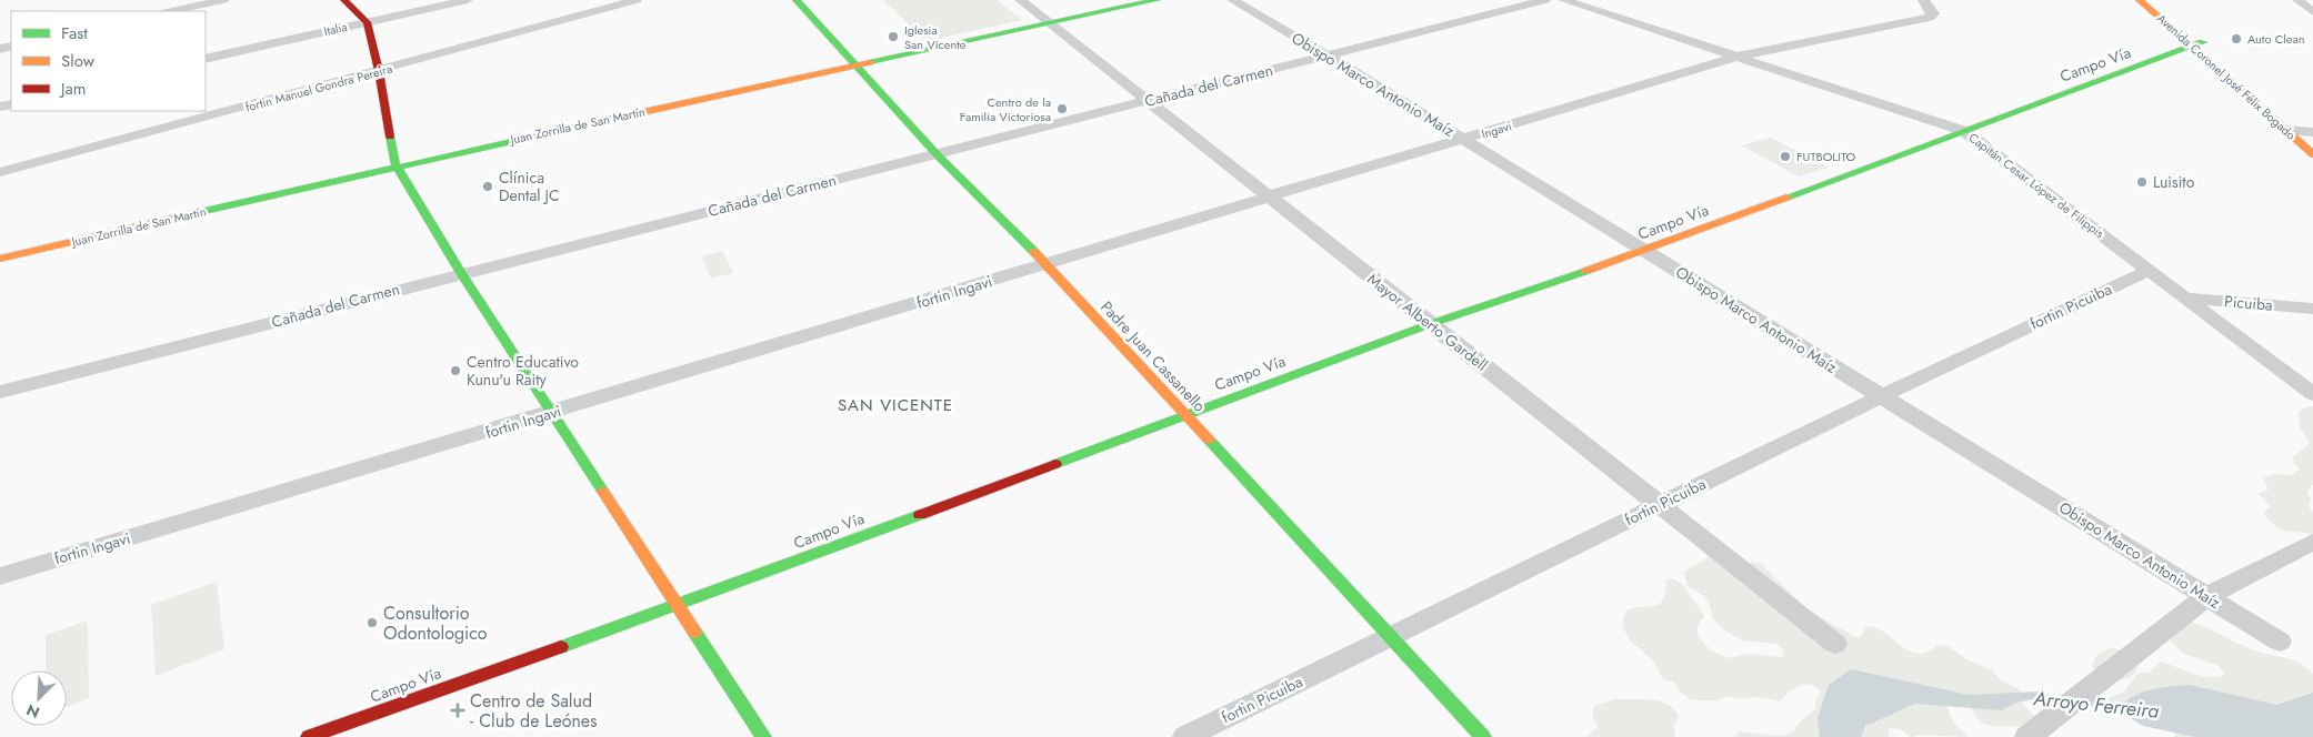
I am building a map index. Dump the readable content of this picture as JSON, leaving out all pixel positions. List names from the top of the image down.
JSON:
{
  "streets": {
    "street": [
      "Italia",
      "Campo Vía",
      "Avenida Coronel José Félix Bogado",
      "Obispo Marco Antonio Maíz",
      "Cañada del Carmen",
      "fortin Manuel Gondra Pereira",
      "Juan Zorrilla de San Martín",
      "Ingavi",
      "Capitán Cesar López de Filippis",
      "fortin Ingavi",
      "Picuiba",
      "fortin Picuiba",
      "Mayor Alberto Gardell",
      "Padre Juan Cassanello"
    ]
  },
  "crossings": [
    ["Campo Vía", "Avenida Coronel José Félix Bogado"],
    ["Campo Vía", "Obispo Marco Antonio Maíz"],
    ["Campo Vía", "Capitán Cesar López de Filippis"],
    ["Campo Vía", "Mayor Alberto Gardell"],
    ["Campo Vía", "Padre Juan Cassanello"],
    ["Obispo Marco Antonio Maíz", "Cañada del Carmen"],
    ["Obispo Marco Antonio Maíz", "Ingavi"],
    ["Obispo Marco Antonio Maíz", "fortin Picuiba"],
    ["Cañada del Carmen", "Mayor Alberto Gardell"],
    ["Cañada del Carmen", "Padre Juan Cassanello"],
    ["Juan Zorrilla de San Martín", "Mayor Alberto Gardell"],
    ["Juan Zorrilla de San Martín", "Padre Juan Cassanello"],
    ["Ingavi", "Capitán Cesar López de Filippis"],
    ["Ingavi", "fortin Ingavi"],
    ["Ingavi", "Mayor Alberto Gardell"],
    ["Ingavi", "Padre Juan Cassanello"],
    ["Capitán Cesar López de Filippis", "Picuiba"],
    ["Capitán Cesar López de Filippis", "fortin Picuiba"],
    ["fortin Ingavi", "Padre Juan Cassanello"],
    ["fortin Picuiba", "Mayor Alberto Gardell"],
    ["fortin Picuiba", "Padre Juan Cassanello"]
  ],
  "districts": ["SAN VICENTE"],
  "water": ["Arroyo Ferreira"],
  "places": {
    "other": [
      "Iglesia San Vicente",
      "Auto Clean",
      "Centro de la Familia Victoriosa",
      "FUTBOLITO",
      "Luisito",
      "Clínica Dental JC",
      "Centro Educativo Kunu'u Raity",
      "Consultorio Odontologico"
    ],
    "health": ["Centro de Salud - Club de Leónes"]
  },
  "legend": ["Fast", "Slow", "Jam"],
  "north": "bottom left"
}
